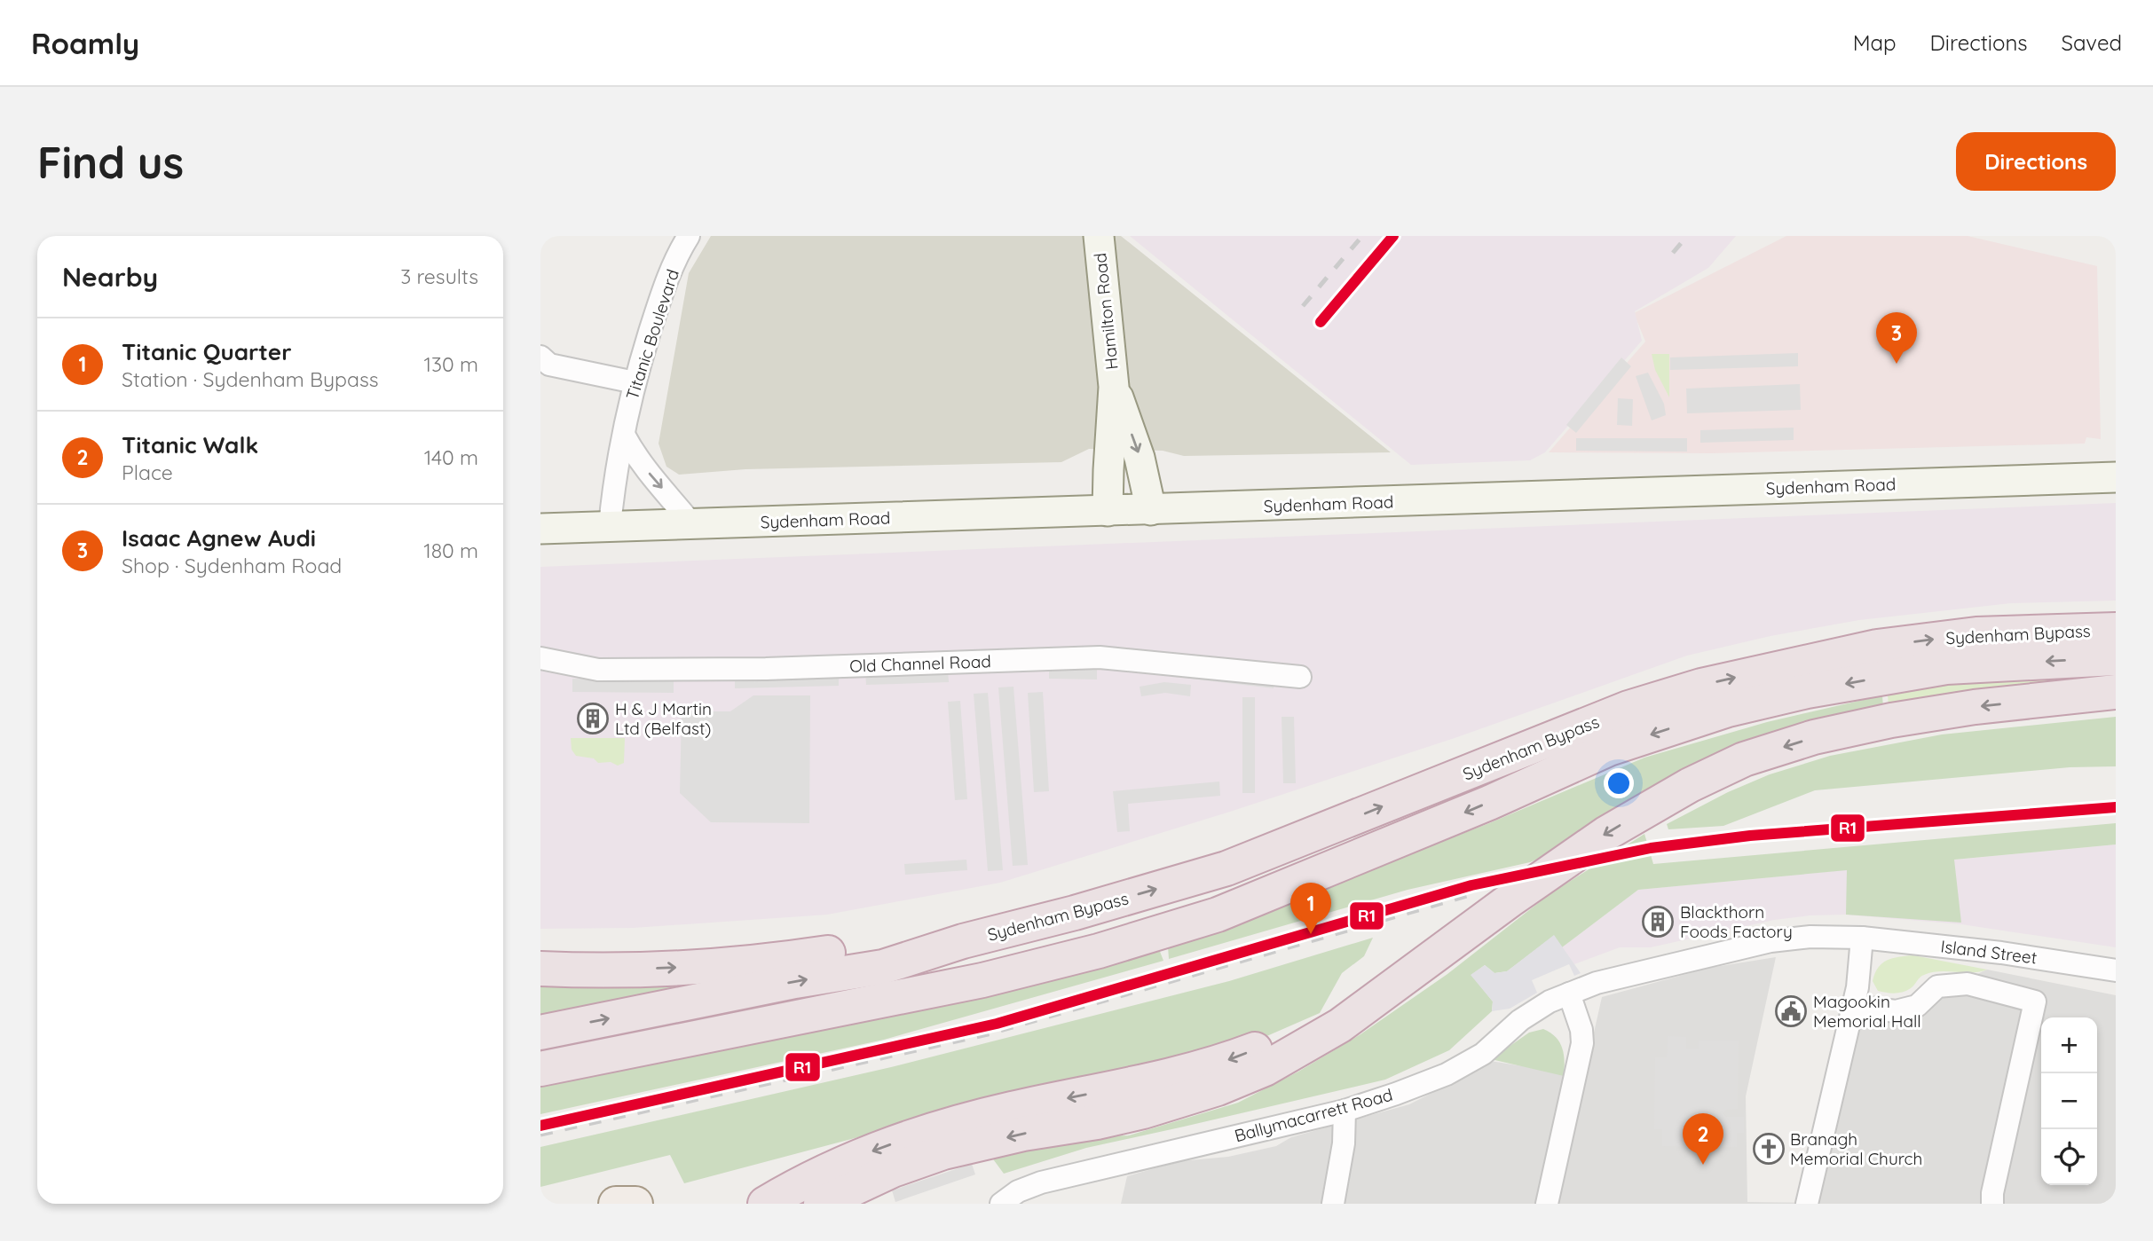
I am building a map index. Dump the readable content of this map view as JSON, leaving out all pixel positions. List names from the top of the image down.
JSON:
{
  "streets": {
    "highway": ["Sydenham Bypass"],
    "street": [
      "Hamilton Road",
      "Titanic Boulevard",
      "Sydenham Road",
      "Old Channel Road",
      "Island Street",
      "Ballymacarrett Road"
    ]
  },
  "crossings": [
    ["Hamilton Road", "Sydenham Road"],
    ["Titanic Boulevard", "Sydenham Road"],
    ["Island Street", "Ballymacarrett Road"]
  ],
  "places": {
    "building": ["H & J Martin Ltd (Belfast)", "Blackthorn Foods Factory"],
    "public building": ["Magookin Memorial Hall"],
    "church": ["Branagh Memorial Church"]
  },
  "lines": ["transit line R1"],
  "page": {
    "header": "Roamly",
    "nav": ["Map", "Directions", "Saved"],
    "buttons": "Directions",
    "title": "Find us",
    "heading": ["Nearby", "3 results"],
    "pins": ["3", "1", "2"],
    "list": [
      {
        "mark": "1",
        "name": "Titanic Quarter",
        "note": "Station · Sydenham Bypass",
        "value": "130 m"
      },
      {
        "mark": "2",
        "name": "Titanic Walk",
        "note": "Place",
        "value": "140 m"
      },
      {
        "mark": "3",
        "name": "Isaac Agnew Audi",
        "note": "Shop · Sydenham Road",
        "value": "180 m"
      }
    ],
    "map_buttons": ["+", "−"]
  }
}
